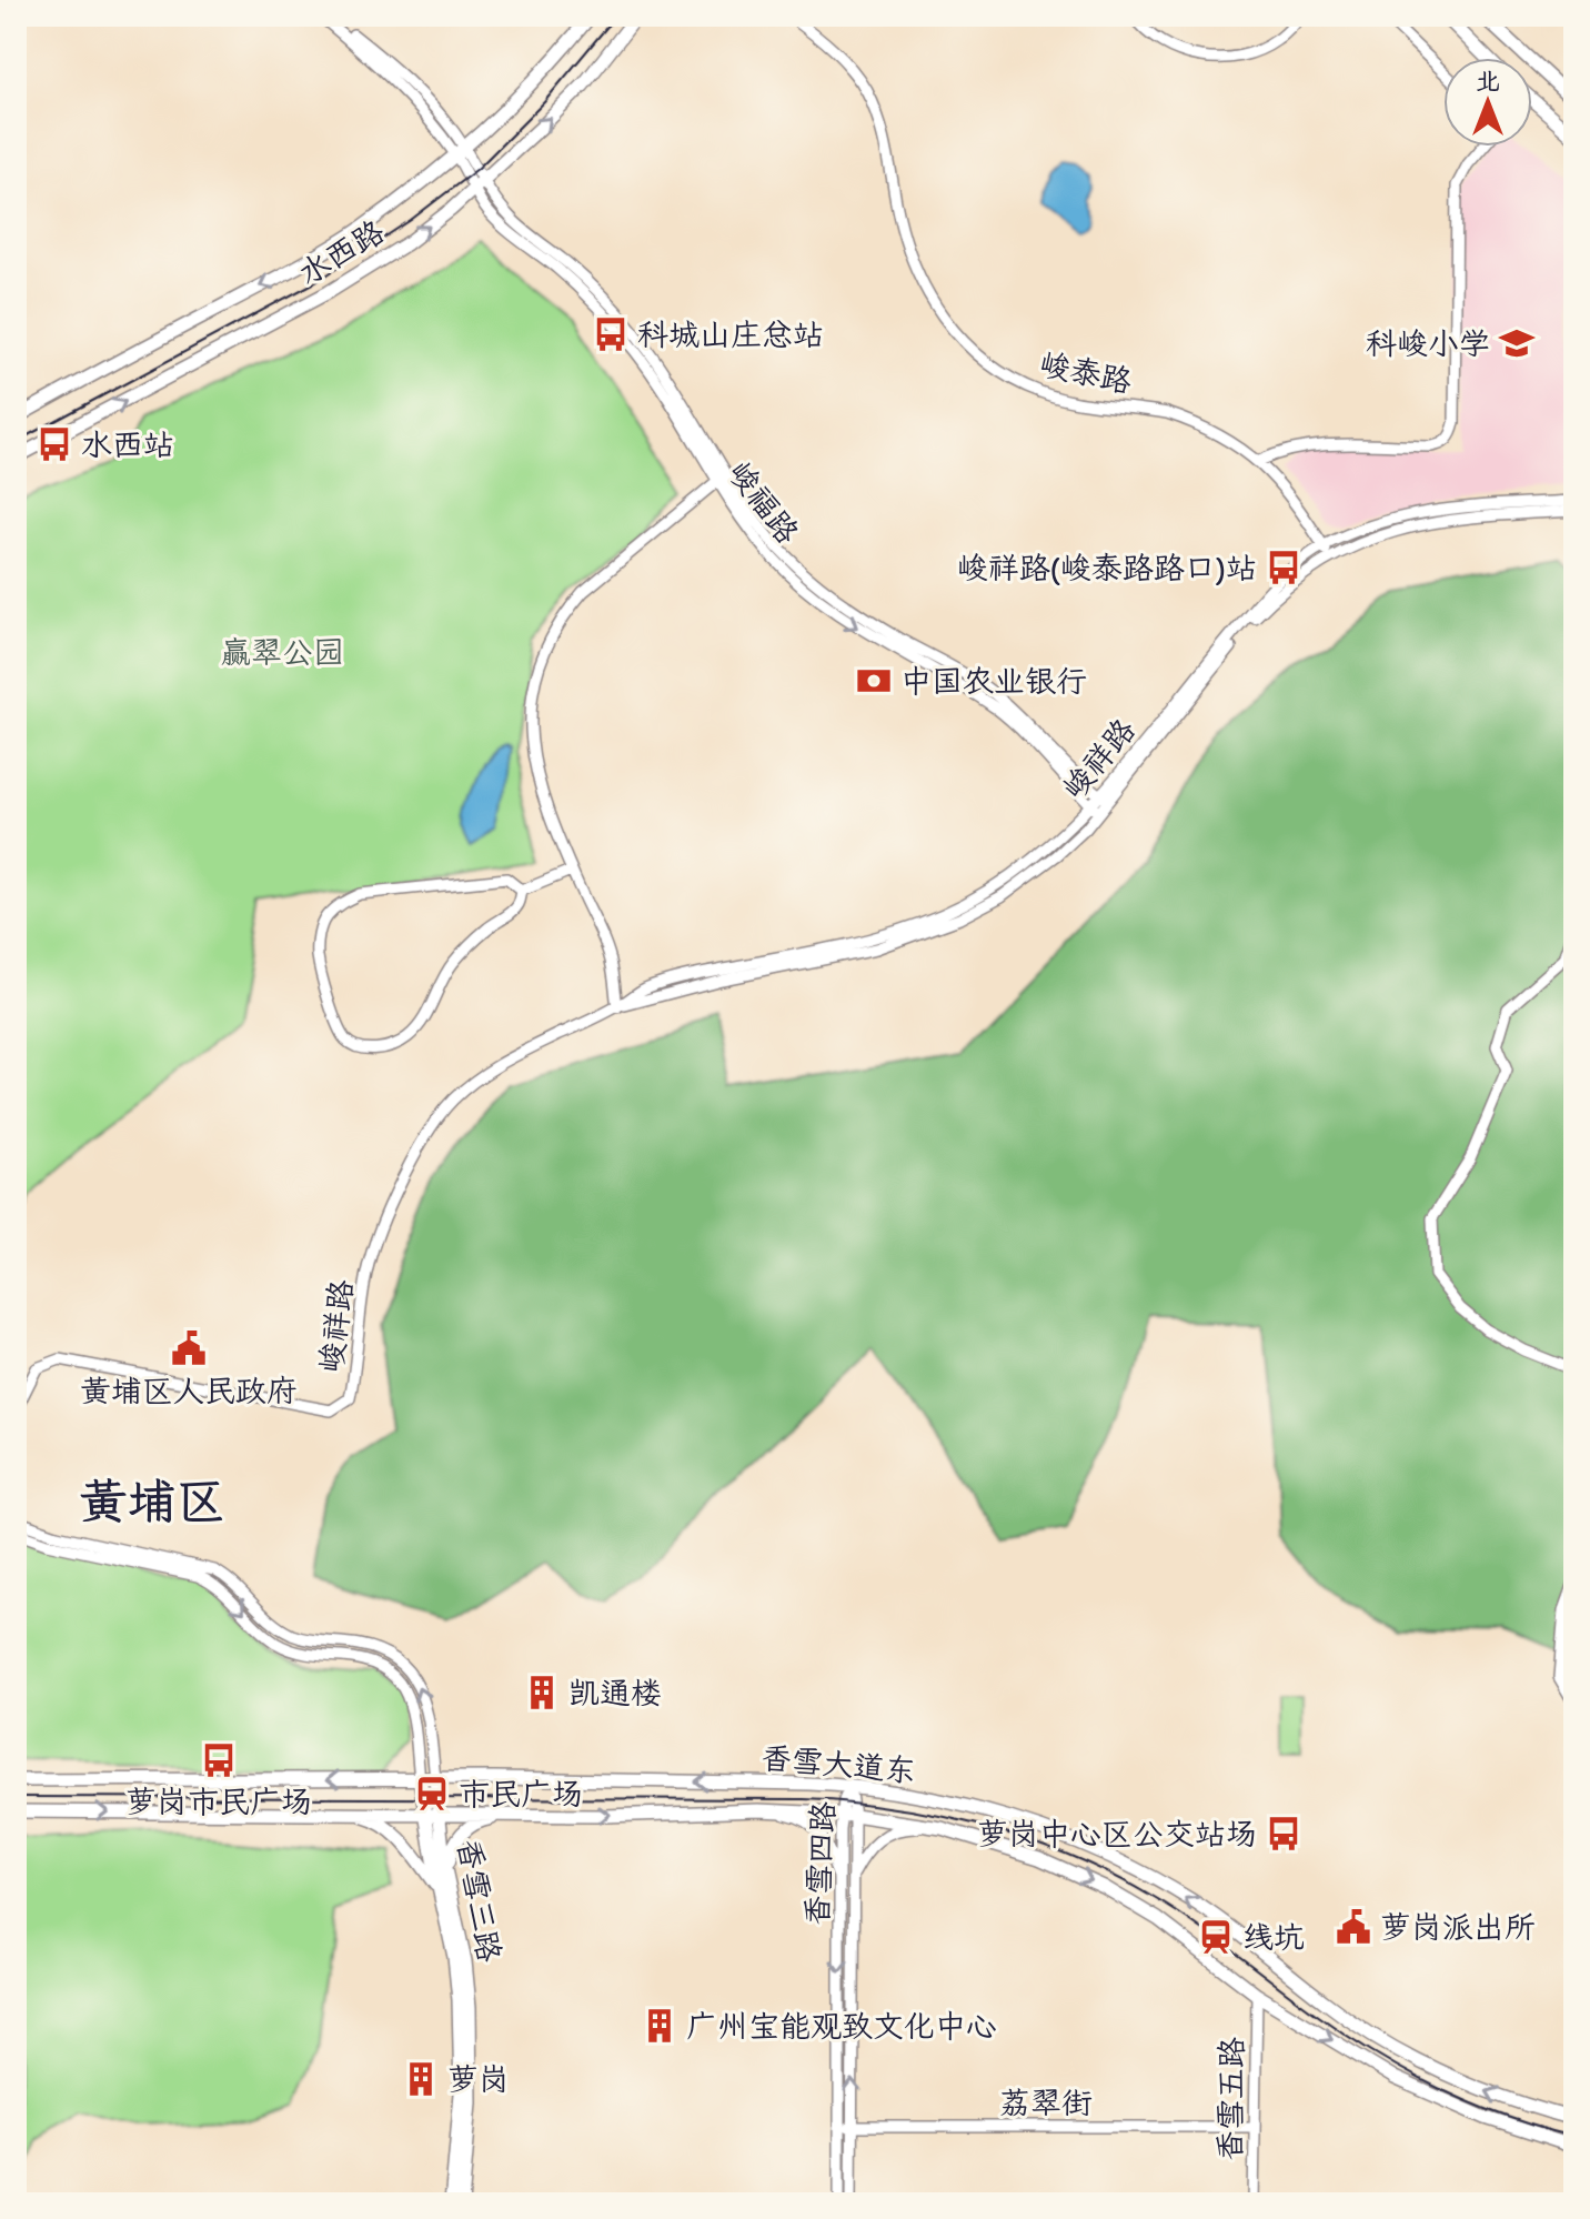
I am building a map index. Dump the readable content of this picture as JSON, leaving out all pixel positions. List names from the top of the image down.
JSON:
{
  "streets": {
    "main road": ["水西路", "香雪大道东", "香雪三路"],
    "street": [
      "峻泰路",
      "峻福路",
      "峻祥路",
      "香雪四路",
      "香雪五路",
      "荔翠街"
    ]
  },
  "crossings": [
    ["水西路", "峻福路"],
    ["峻泰路", "峻祥路"],
    ["峻福路", "峻祥路"],
    ["香雪大道东", "香雪四路"],
    ["香雪大道东", "香雪三路"],
    ["香雪大道东", "香雪五路"],
    ["香雪四路", "荔翠街"],
    ["香雪五路", "荔翠街"]
  ],
  "districts": ["黄埔区"],
  "parks": ["赢翠公园"],
  "places": {
    "bus stop": [
      "科城山庄总站",
      "水西站",
      "峻祥路(峻泰路路口)站",
      "萝岗市民广场",
      "萝岗中心区公交站场"
    ],
    "school or university": ["科峻小学"],
    "bank": ["中国农业银行"],
    "public building": ["黄埔区人民政府", "萝岗派出所"],
    "building": ["凯通楼", "广州宝能观致文化中心", "萝岗"],
    "station": ["市民广场", "线坑"]
  },
  "north": "top"
}
